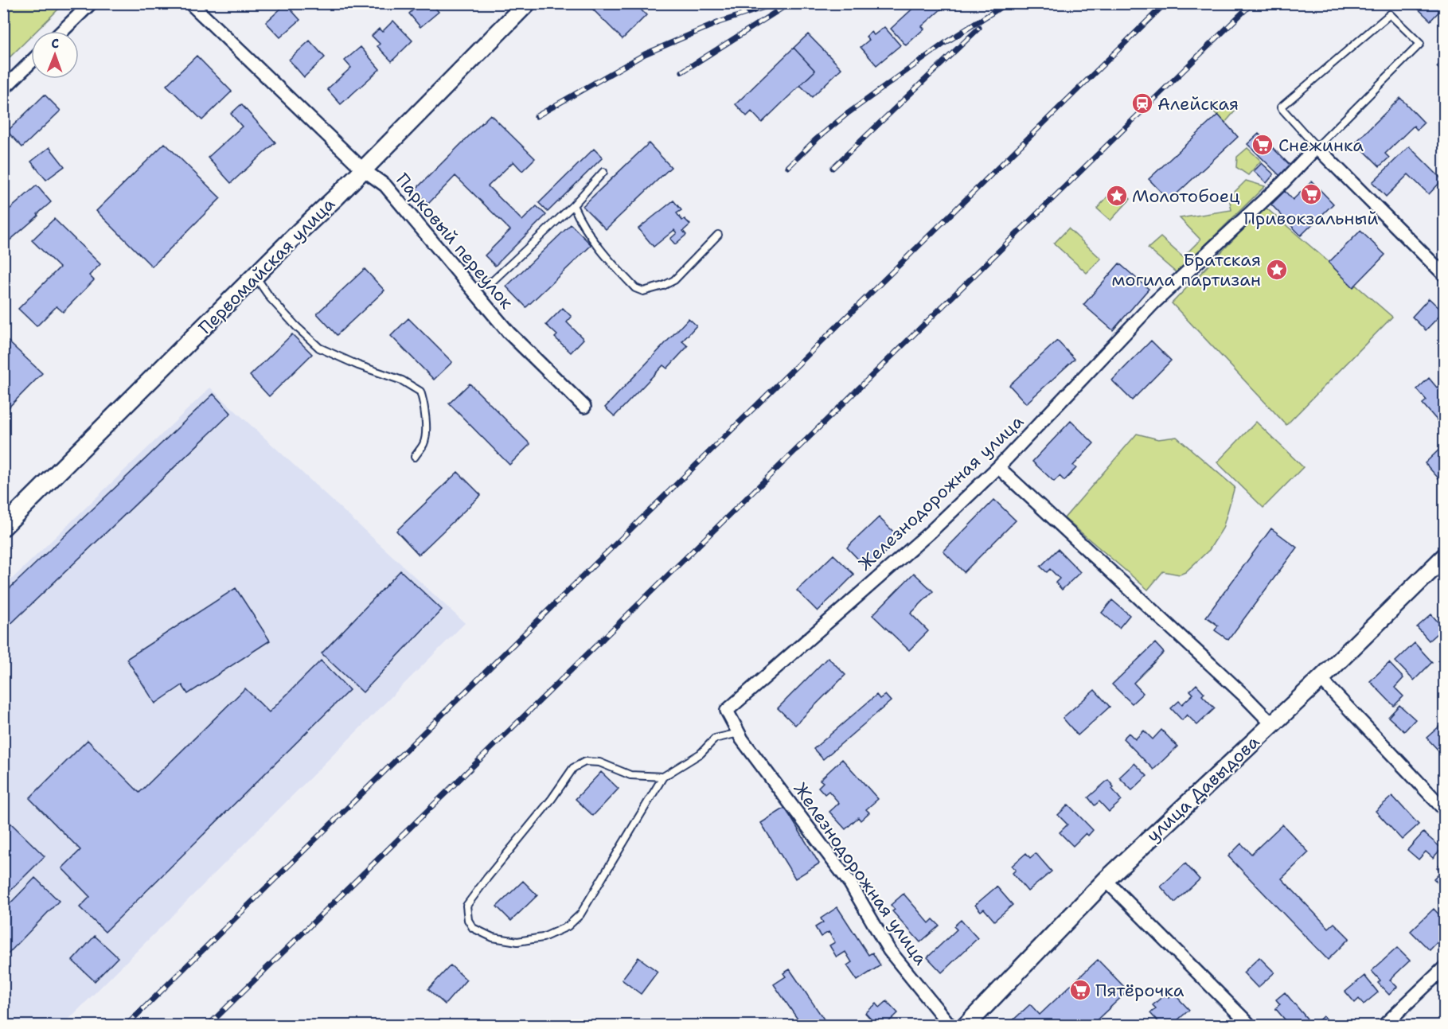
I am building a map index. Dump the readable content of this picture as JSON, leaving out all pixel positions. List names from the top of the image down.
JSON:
{
  "streets": {
    "main road": ["Первомайская улица", "улица Давыдова"],
    "street": ["Парковый переулок", "Железнодорожная улица"]
  },
  "crossings": [
    ["Парковый переулок", "Первомайская улица"]
  ],
  "places": {
    "station": ["Алейская"],
    "supermarket": ["Снежинка", "Привокзальный", "Пятёрочка"],
    "place": ["Молотобоец", "Братская могила партизан"]
  },
  "north": "top"
}
